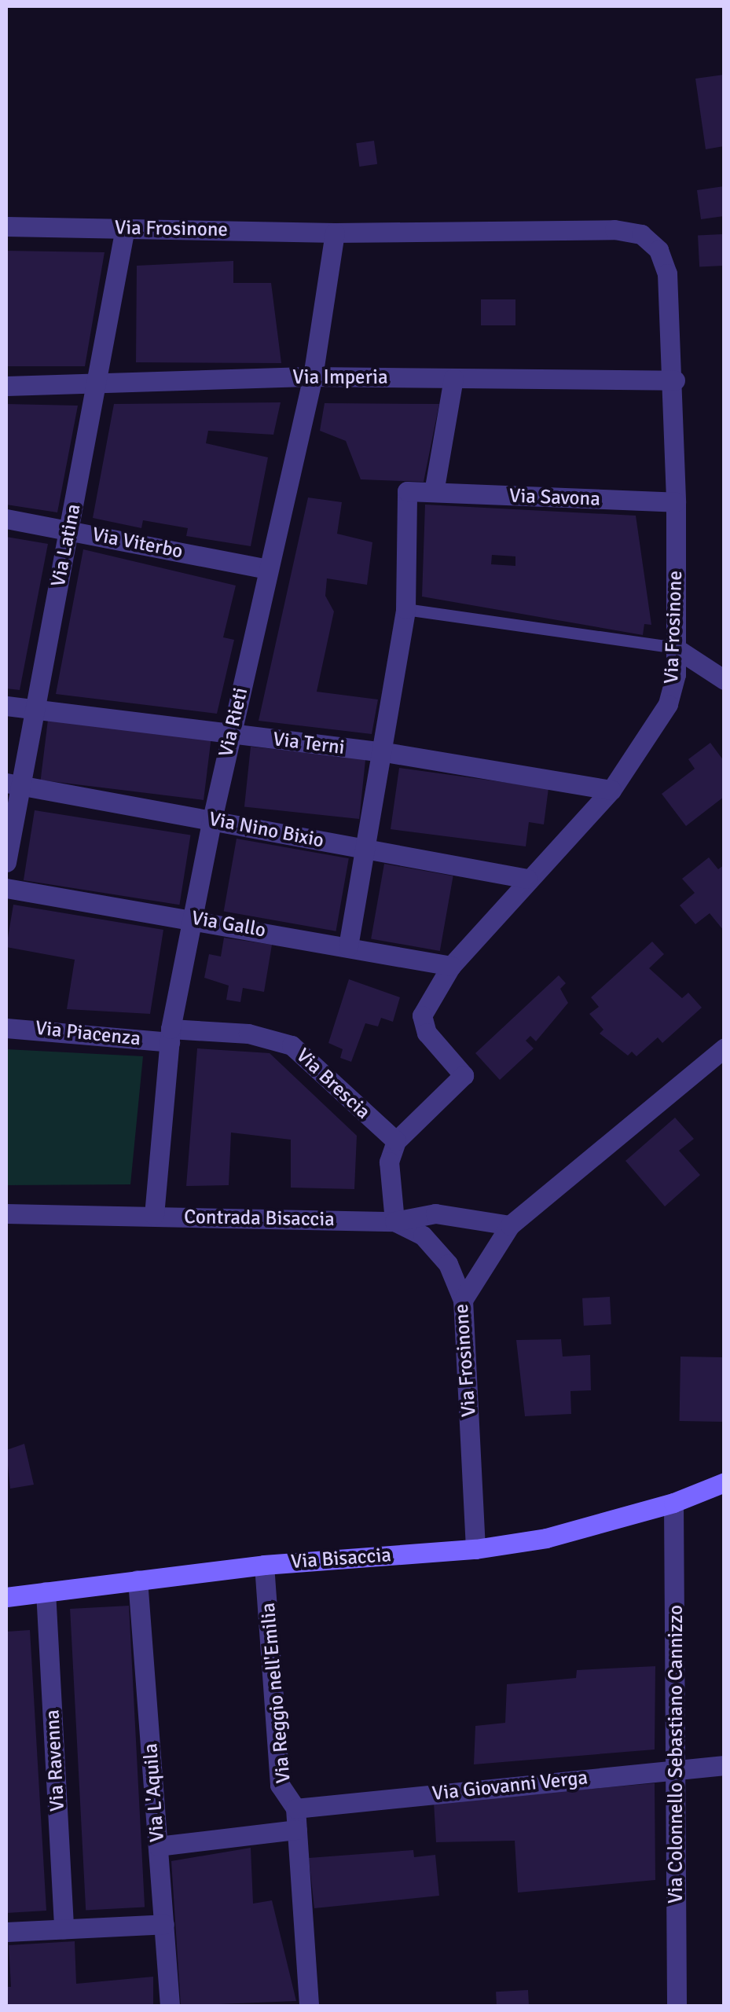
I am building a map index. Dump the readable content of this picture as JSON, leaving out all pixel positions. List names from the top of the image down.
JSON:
{
  "streets": {
    "street": [
      "Via Frosinone",
      "Via Imperia",
      "Via Savona",
      "Via Viterbo",
      "Via Latina",
      "Via Rieti",
      "Via Terni",
      "Via Nino Bixio",
      "Via Gallo",
      "Via Piacenza",
      "Via Brescia",
      "Contrada Bisaccia",
      "Via Bisaccia",
      "Via Reggio nell'Emilia",
      "Via Colonnello Sebastiano Cannizzo",
      "Via Ravenna",
      "Via Giovanni Verga",
      "Via L'Aquila"
    ]
  },
  "crossings": [
    ["Via Frosinone", "Via Imperia"],
    ["Via Frosinone", "Via Savona"],
    ["Via Frosinone", "Via Latina"],
    ["Via Frosinone", "Via Rieti"],
    ["Via Frosinone", "Via Terni"],
    ["Via Frosinone", "Via Nino Bixio"],
    ["Via Frosinone", "Via Gallo"],
    ["Via Frosinone", "Via Brescia"],
    ["Via Frosinone", "Contrada Bisaccia"],
    ["Via Frosinone", "Via Bisaccia"],
    ["Via Imperia", "Via Latina"],
    ["Via Imperia", "Via Rieti"],
    ["Via Viterbo", "Via Latina"],
    ["Via Viterbo", "Via Rieti"],
    ["Via Latina", "Via Terni"],
    ["Via Latina", "Via Nino Bixio"],
    ["Via Rieti", "Via Terni"],
    ["Via Rieti", "Via Nino Bixio"],
    ["Via Rieti", "Via Gallo"],
    ["Via Rieti", "Via Piacenza"],
    ["Via Rieti", "Via Brescia"],
    ["Via Rieti", "Contrada Bisaccia"],
    ["Via Piacenza", "Via Brescia"],
    ["Via Bisaccia", "Via Reggio nell'Emilia"],
    ["Via Bisaccia", "Via Colonnello Sebastiano Cannizzo"],
    ["Via Bisaccia", "Via Ravenna"],
    ["Via Bisaccia", "Via L'Aquila"],
    ["Via Reggio nell'Emilia", "Via Giovanni Verga"],
    ["Via Colonnello Sebastiano Cannizzo", "Via Giovanni Verga"]
  ]
}
